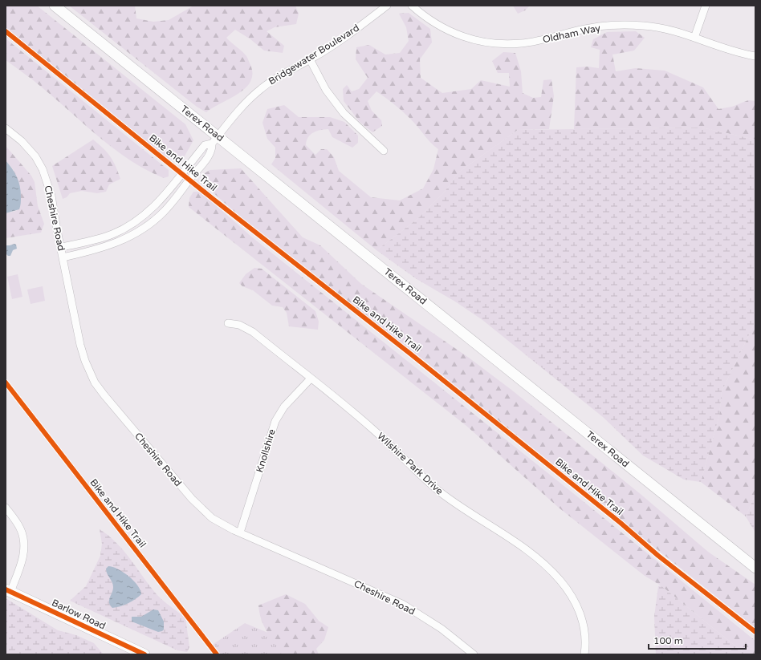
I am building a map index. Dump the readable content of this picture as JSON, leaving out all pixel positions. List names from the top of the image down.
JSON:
{
  "streets": {
    "main road": ["Terex Road", "Barlow Road"],
    "street": [
      "Oldham Way",
      "Bridgewater Boulevard",
      "Cheshire Road",
      "Knollshire",
      "Wilshire Park Drive"
    ],
    "cycle path": ["Bike and Hike Trail"]
  },
  "crossings": [
    ["Bridgewater Boulevard", "Terex Road"],
    ["Cheshire Road", "Knollshire"],
    ["Knollshire", "Wilshire Park Drive"]
  ],
  "scale_bar": "100 m"
}
